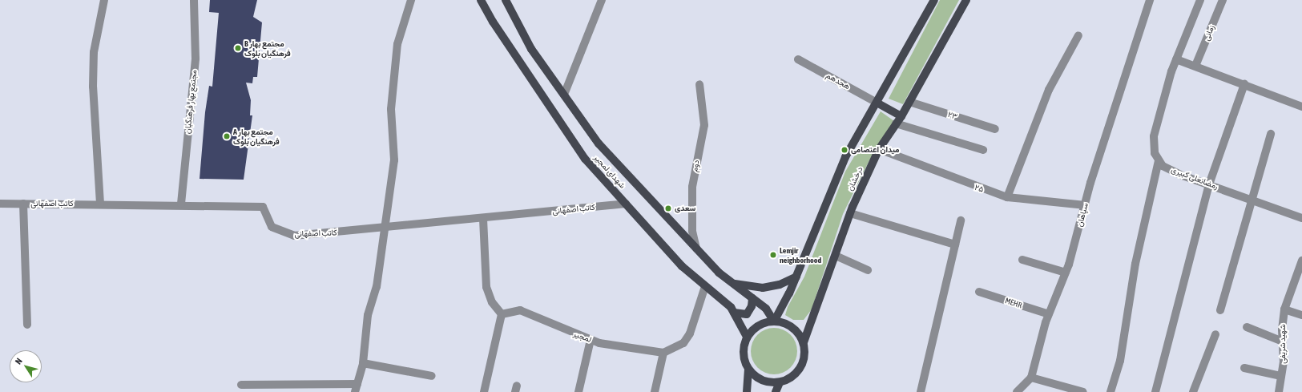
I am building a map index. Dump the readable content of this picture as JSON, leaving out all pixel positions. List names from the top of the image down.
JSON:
{
  "streets": {
    "main road": ["شهدای لمجیر", "درخشان"],
    "street": [
      "زمانی",
      "هجدهم",
      "مجتمع بهار فرهنگیان",
      "۲۳",
      "دوم",
      "رمضانعلی کبیری",
      "۲۵",
      "کاتب اصفهانی",
      "سپاهان",
      "MEHR",
      "لمجیر",
      "شهید شریفی"
    ]
  },
  "crossings": [
    ["هجدهم", "درخشان"],
    ["مجتمع بهار فرهنگیان", "کاتب اصفهانی"],
    ["۲۳", "درخشان"],
    ["دوم", "شهدای لمجیر"],
    ["شهدای لمجیر", "درخشان"],
    ["شهدای لمجیر", "کاتب اصفهانی"],
    ["درخشان", "۲۵"],
    ["۲۵", "سپاهان"],
    ["سپاهان", "MEHR"]
  ],
  "places": [
    "B مجتمع بهار فرهنگیان بلوک",
    "A مجتمع بهار فرهنگیان بلوک",
    "میدان اعتصامی",
    "سعدی",
    "Lemjir neighborhood"
  ],
  "north": "top left"
}
